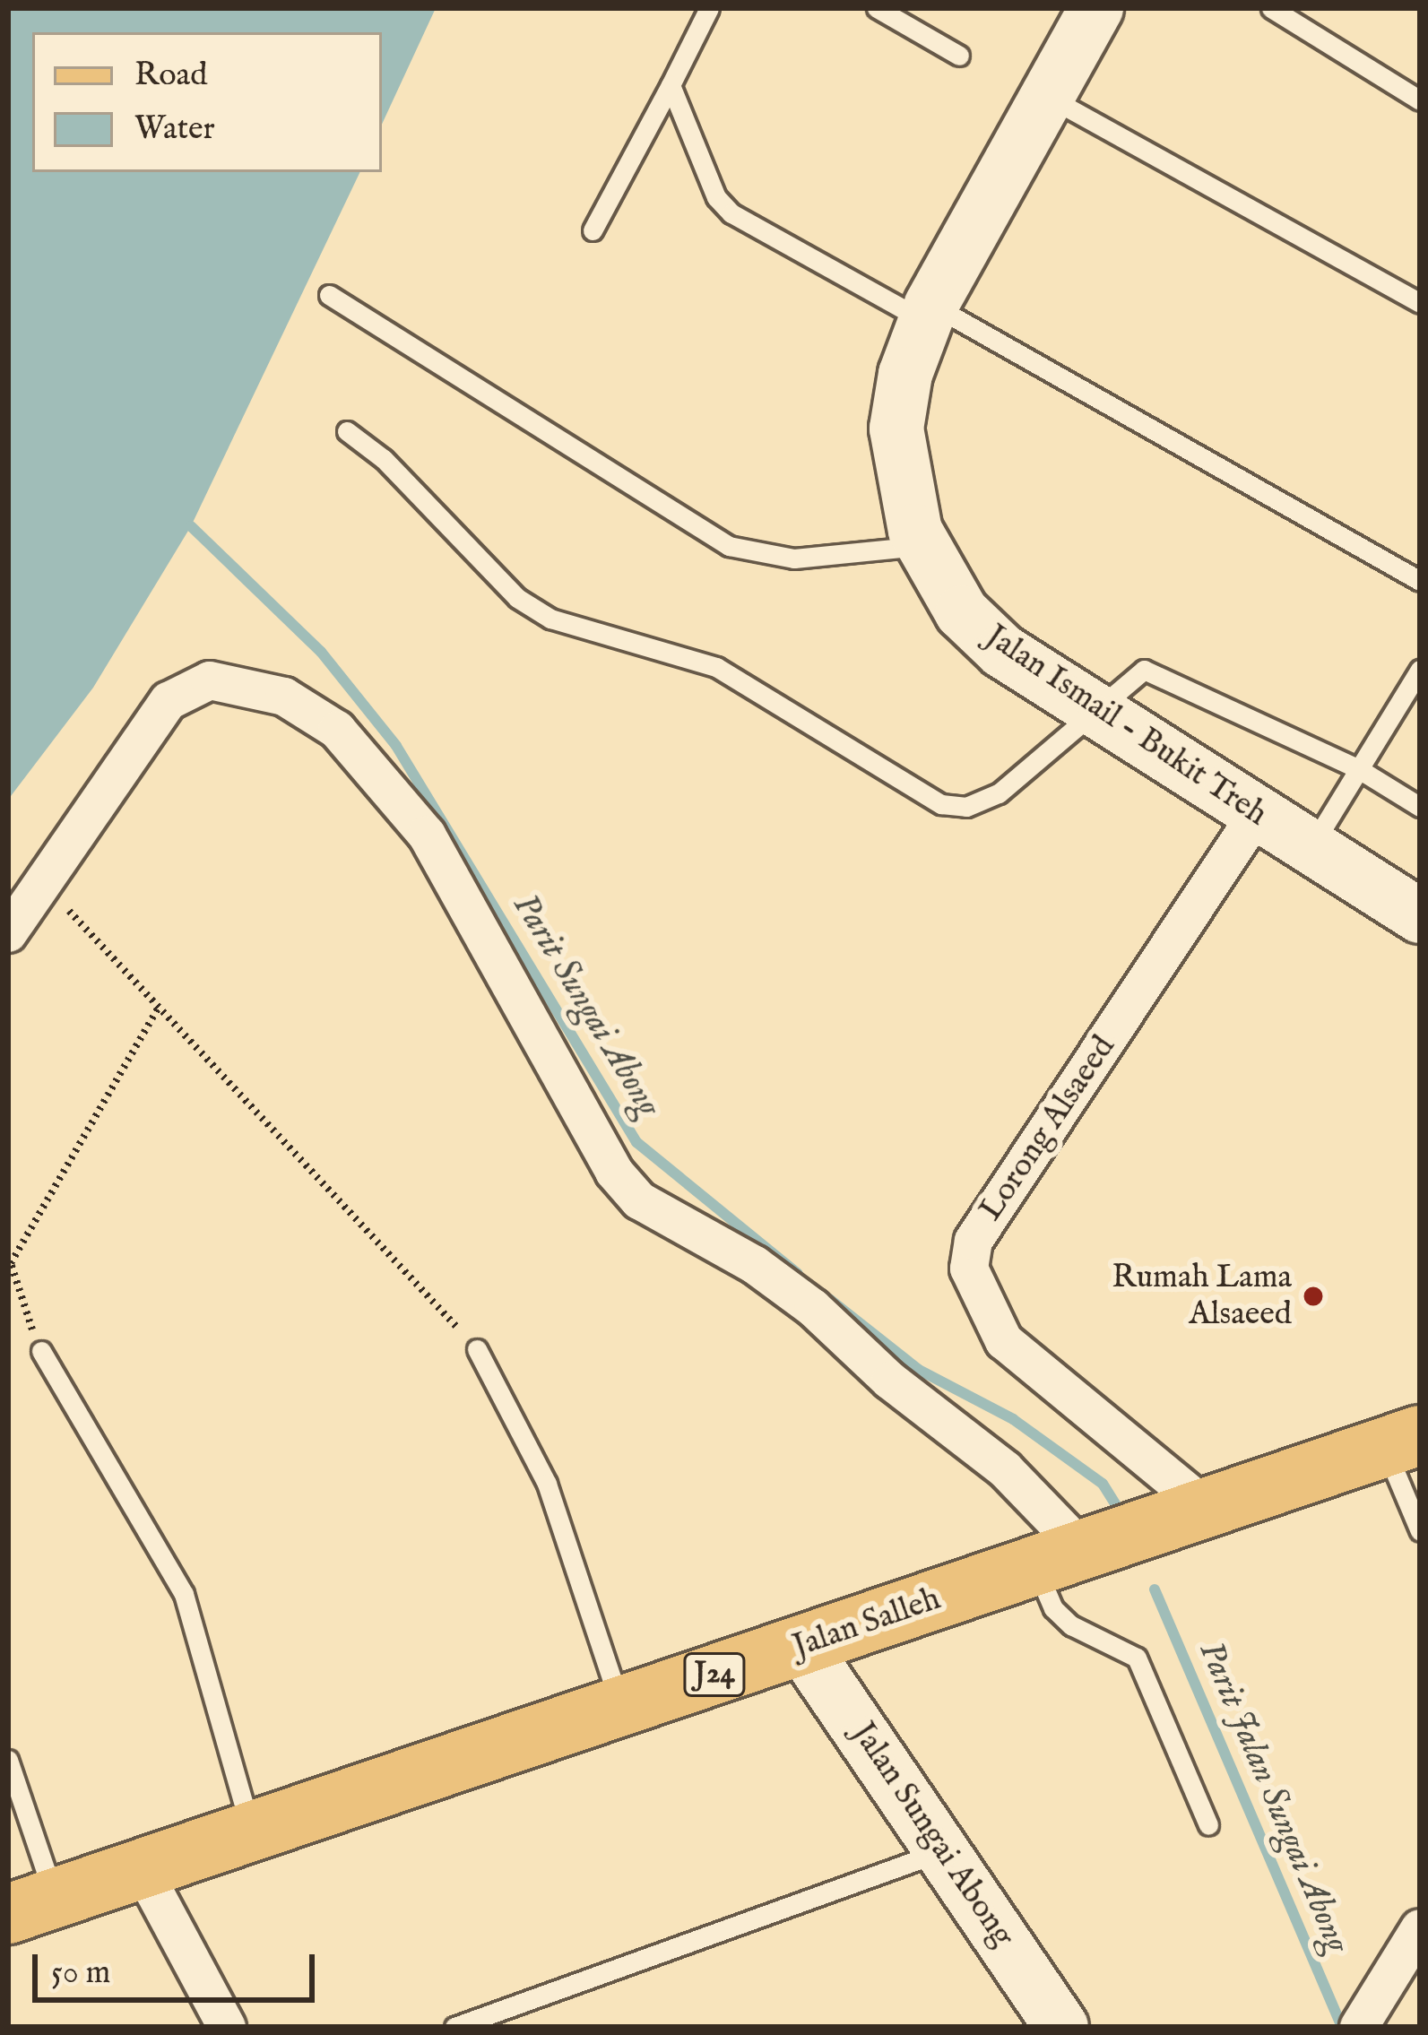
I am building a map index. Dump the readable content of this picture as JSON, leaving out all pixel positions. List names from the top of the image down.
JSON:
{
  "streets": {
    "main road": ["Jalan Salleh", "J24"],
    "street": ["Jalan Ismail - Bukit Treh", "Lorong Alsaeed", "Jalan Sungai Abong"]
  },
  "crossings": [
    ["Jalan Ismail - Bukit Treh", "Lorong Alsaeed"],
    ["Lorong Alsaeed", "Jalan Salleh"],
    ["Jalan Salleh", "Jalan Sungai Abong"]
  ],
  "water": ["Parit Sungai Abong", "Parit Jalan Sungai Abong"],
  "places": ["Rumah Lama Alsaeed"],
  "legend": ["Road", "Water"],
  "scale_bar": "50 m"
}
